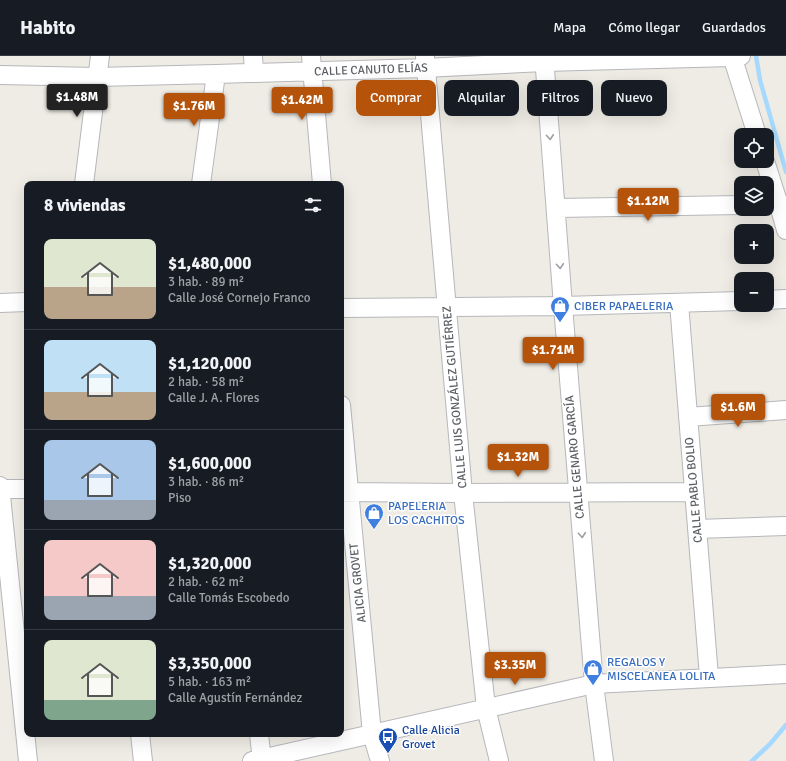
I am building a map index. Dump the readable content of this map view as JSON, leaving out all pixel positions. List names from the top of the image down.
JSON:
{
  "streets": {
    "street": [
      "CALLE CANUTO ELÍAS",
      "CALLE LUIS GONZÁLEZ GUTIÉRREZ",
      "CALLE GENARO GARCÍA",
      "CALLE PABLO BOLIO",
      "ALICIA GROVET"
    ]
  },
  "crossings": [
    ["CALLE CANUTO ELÍAS", "CALLE LUIS GONZÁLEZ GUTIÉRREZ"],
    ["CALLE CANUTO ELÍAS", "CALLE GENARO GARCÍA"]
  ],
  "one_way": ["CALLE GENARO GARCÍA"],
  "places": {
    "shop": ["CIBER PAPAELERIA", "PAPELERIA LOS CACHITOS", "REGALOS Y MISCELANEA LOLITA"],
    "bus stop": ["Calle Alicia Grovet"]
  },
  "page": {
    "header": "Habito",
    "nav": ["Mapa", "Cómo llegar", "Guardados"],
    "chip": [
      "Comprar",
      "Alquilar",
      "Filtros",
      "Nuevo"
    ],
    "price": [
      "$1.48M",
      "$1.42M",
      "$1.76M",
      "$1.12M",
      "$1.71M",
      "$1.6M",
      "$1.32M",
      "$3.35M"
    ],
    "map_buttons": ["+", "−"],
    "heading": "8 viviendas",
    "list": [
      {
        "name": "$1,480,000",
        "note": "3 hab. · 89 m² · Calle José Cornejo Franco"
      },
      {
        "name": "$1,120,000",
        "note": "2 hab. · 58 m² · Calle J. A. Flores"
      },
      {
        "name": "$1,600,000",
        "note": "3 hab. · 86 m² · Piso"
      },
      {
        "name": "$1,320,000",
        "note": "2 hab. · 62 m² · Calle Tomás Escobedo"
      },
      {
        "name": "$3,350,000",
        "note": "5 hab. · 163 m² · Calle Agustín Fernández"
      }
    ]
  }
}
